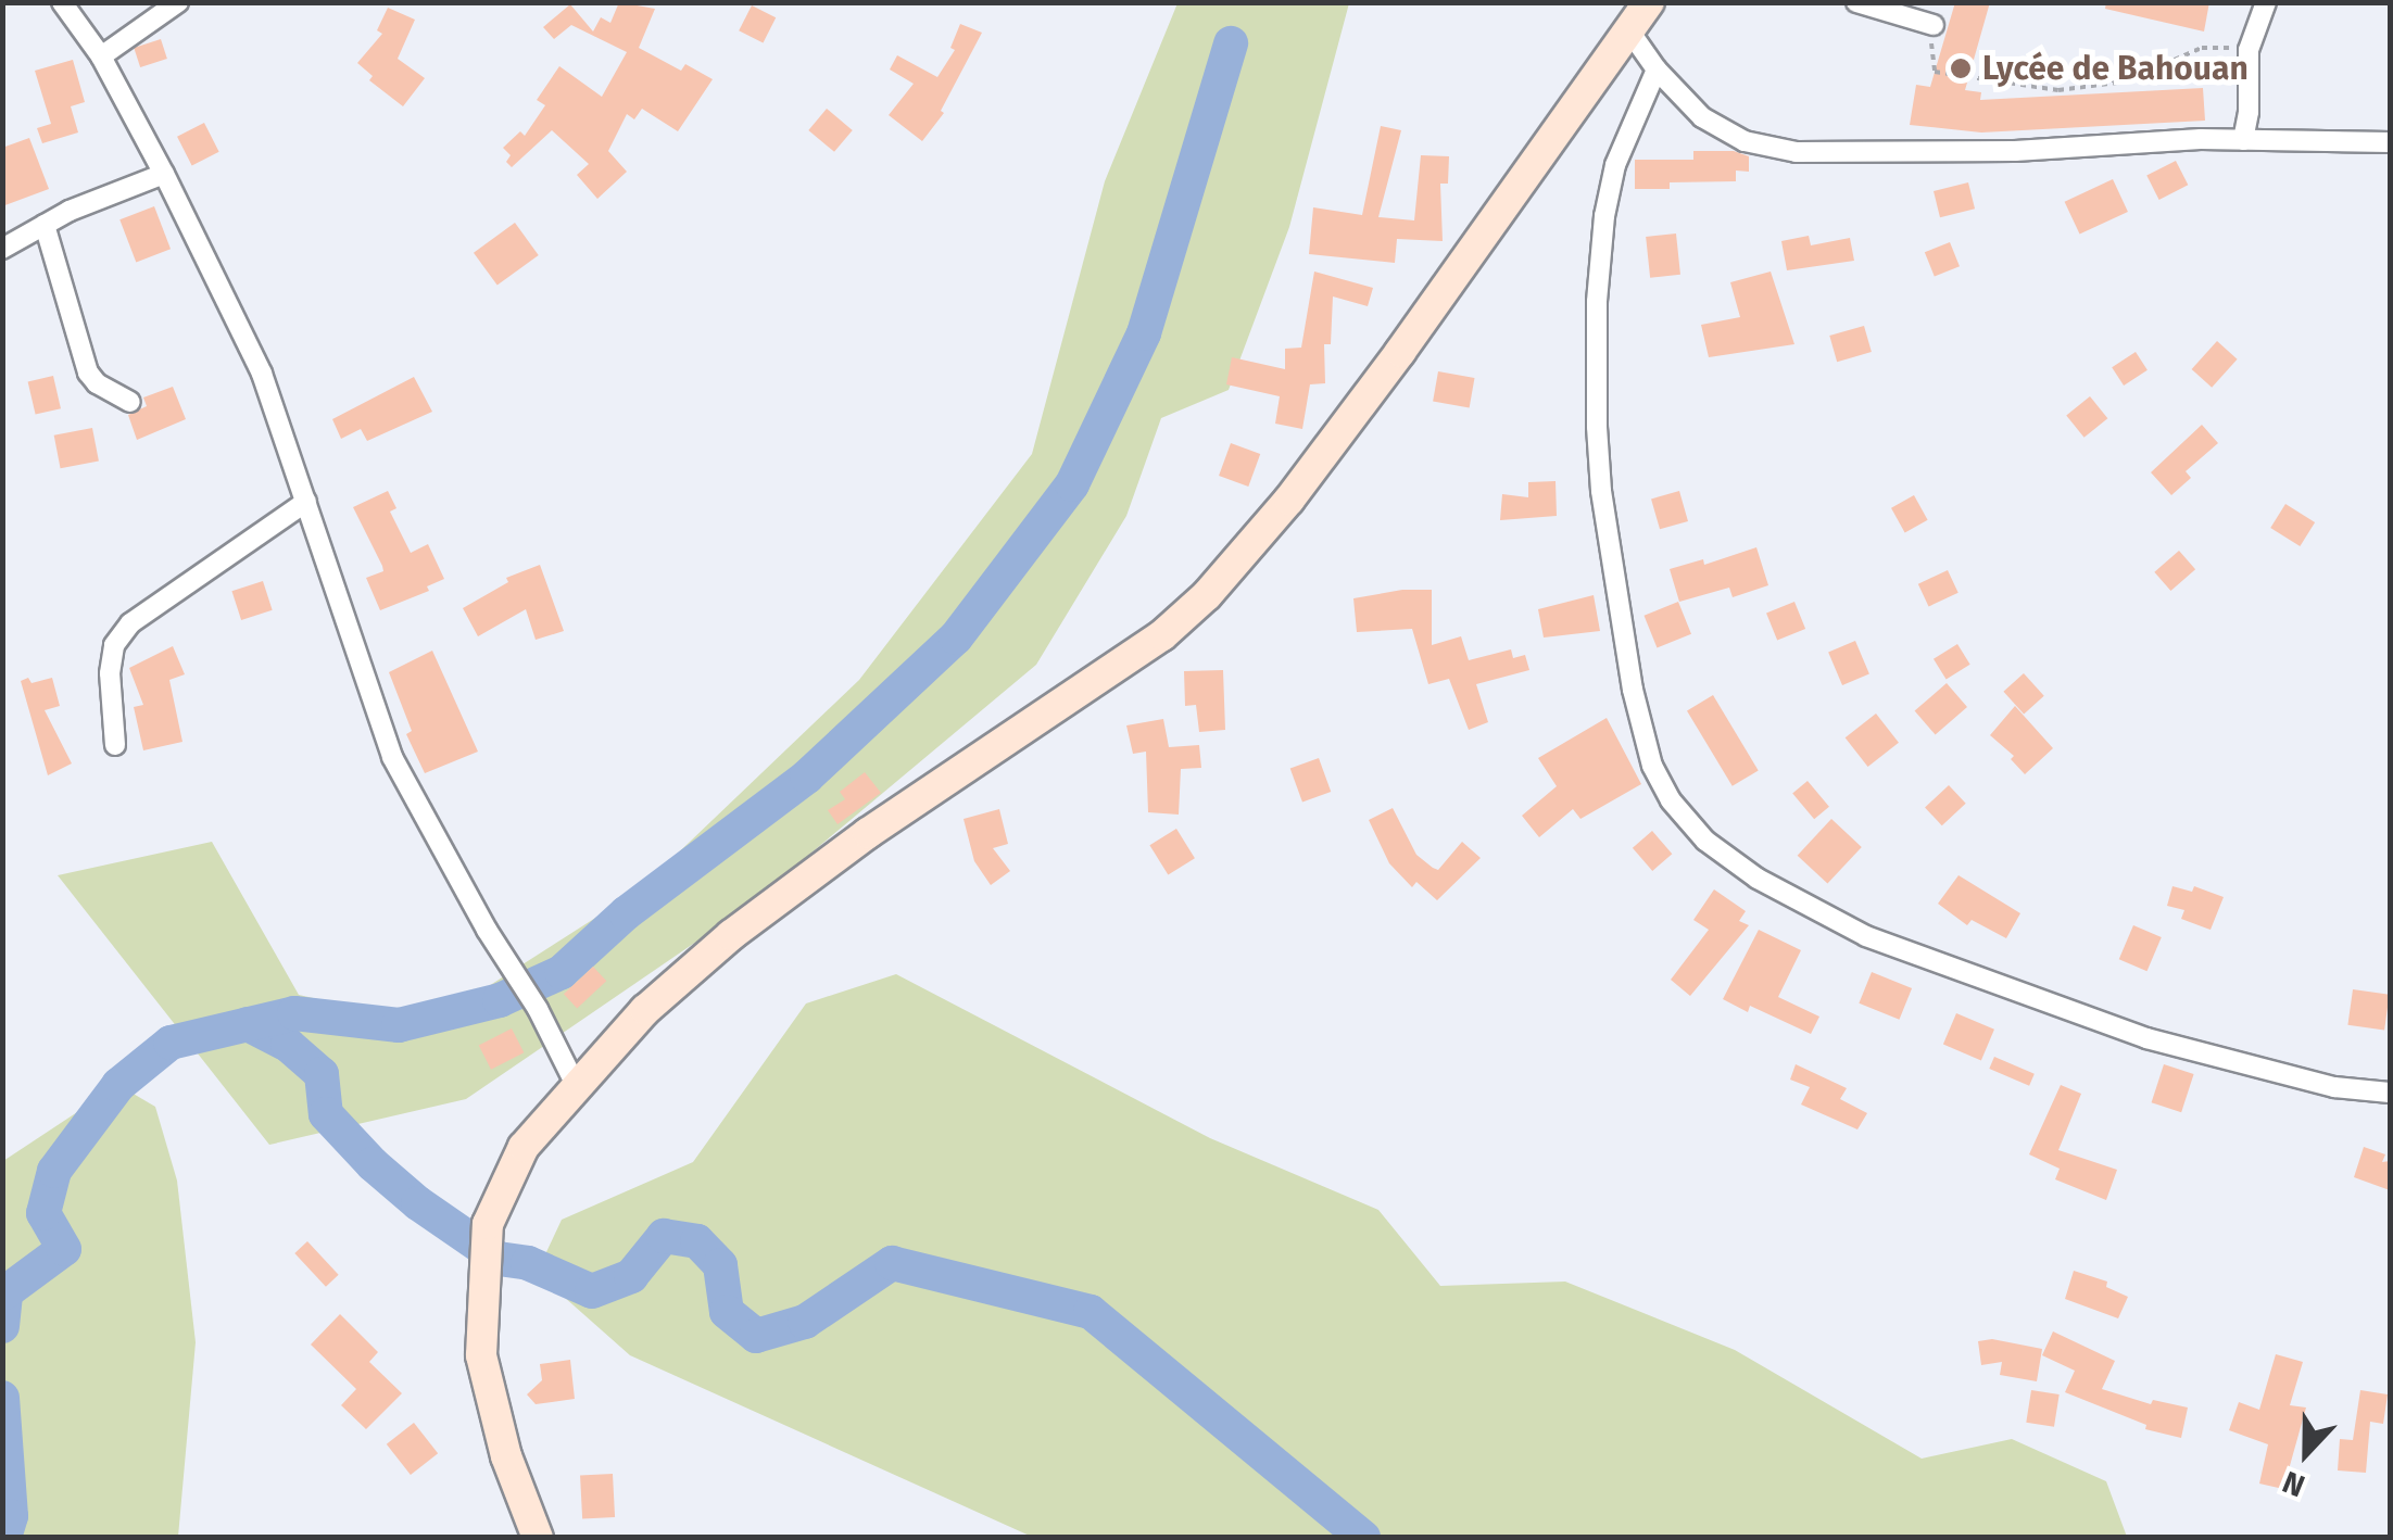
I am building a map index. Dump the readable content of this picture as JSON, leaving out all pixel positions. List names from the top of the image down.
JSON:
{
  "places": ["Lycée de Bahouan"],
  "north": "bottom"
}
